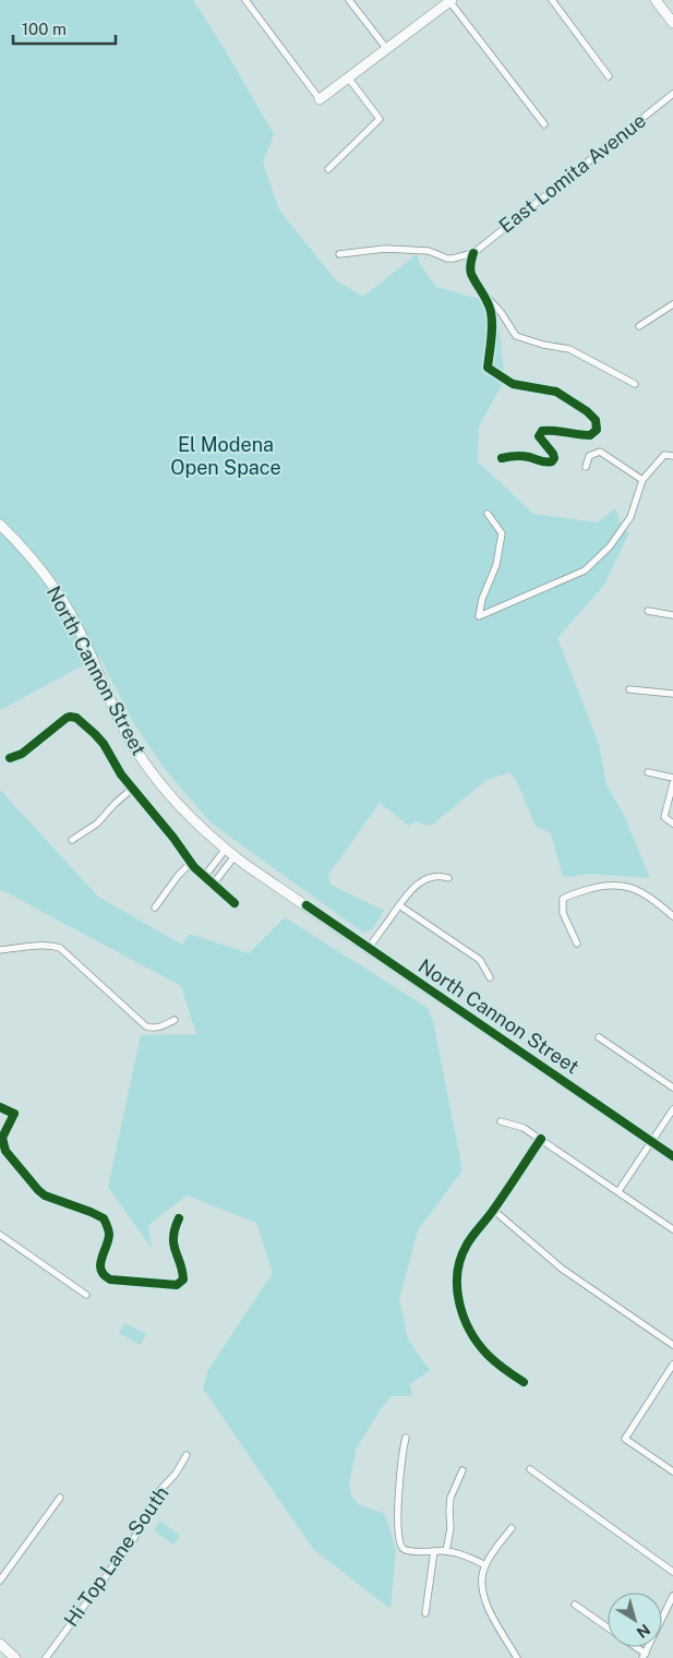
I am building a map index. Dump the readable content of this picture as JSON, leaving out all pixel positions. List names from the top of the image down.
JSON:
{
  "streets": {
    "main road": ["North Cannon Street"],
    "street": ["East Lomita Avenue", "Hi Top Lane South"]
  },
  "parks": ["El Modena Open Space"],
  "scale_bar": "100 m",
  "north": "bottom right"
}
